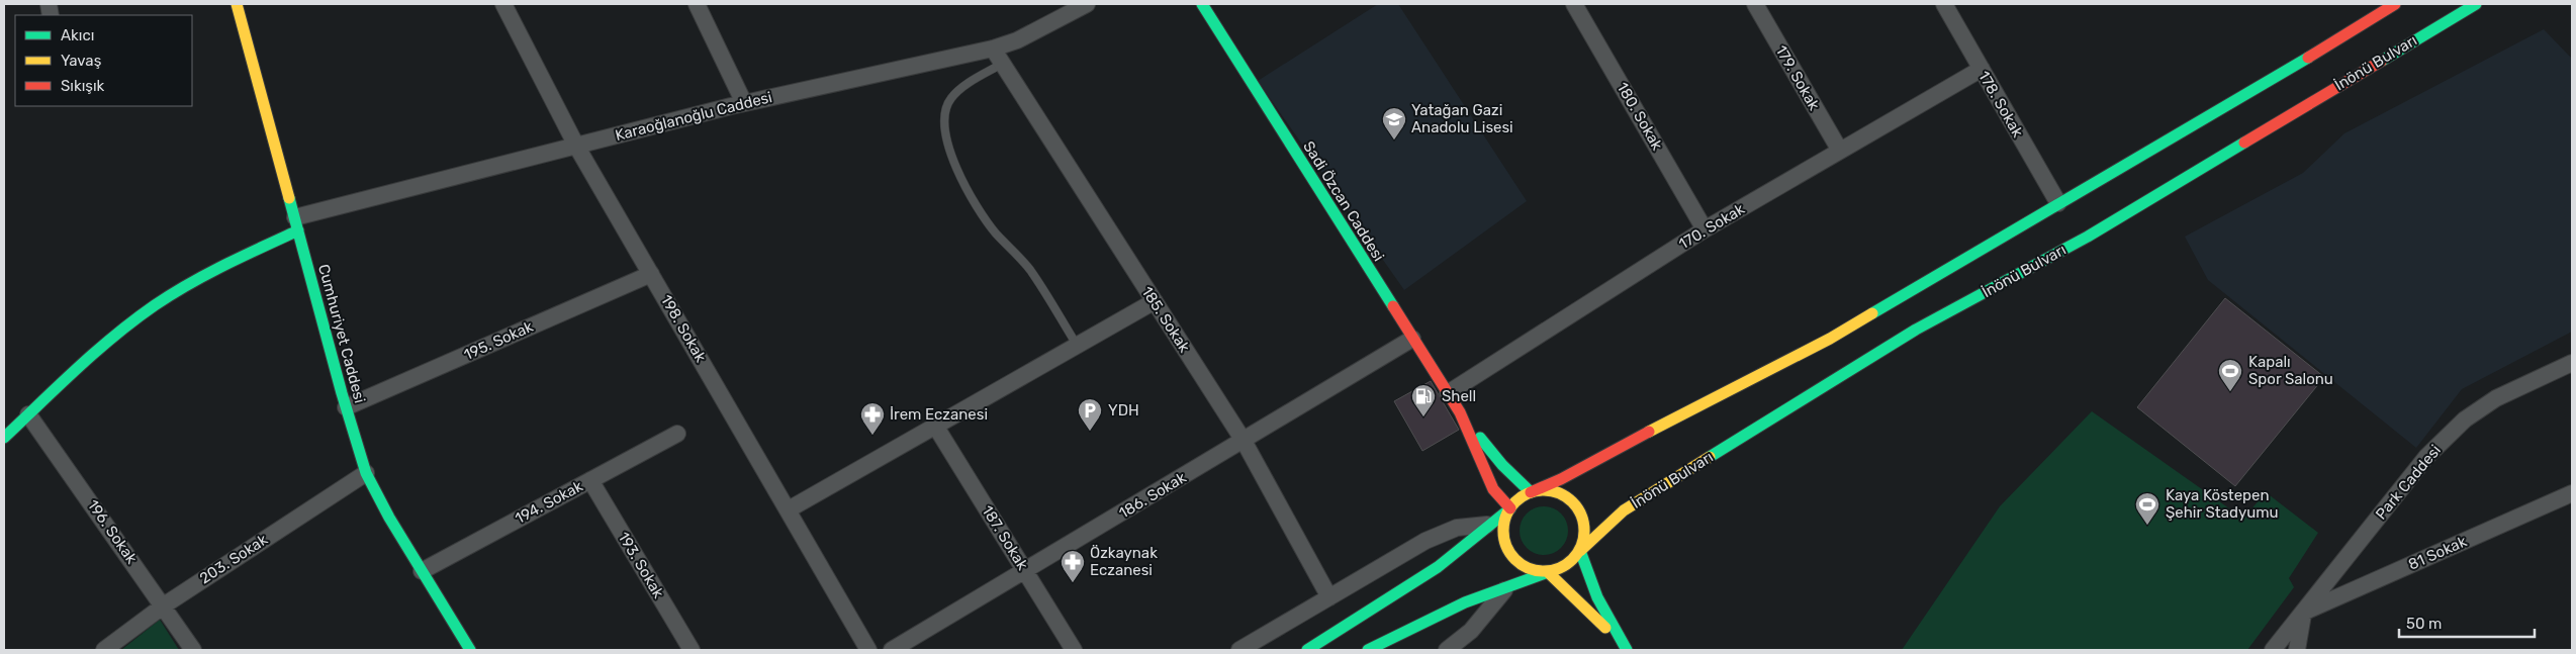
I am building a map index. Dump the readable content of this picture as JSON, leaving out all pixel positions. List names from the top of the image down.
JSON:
{
  "streets": {
    "main road": [
      "İnönü Bulvarı",
      "Karaoğlanoğlu Caddesi",
      "Sadi Özcan Caddesi",
      "Cumhuriyet Caddesi"
    ],
    "street": [
      "179. Sokak",
      "178. Sokak",
      "180. Sokak",
      "170. Sokak",
      "185. Sokak",
      "198. Sokak",
      "195. Sokak",
      "Park Caddesi",
      "186. Sokak",
      "194. Sokak",
      "196. Sokak",
      "187. Sokak",
      "81 Sokak",
      "203. Sokak",
      "193. Sokak"
    ]
  },
  "crossings": [
    ["İnönü Bulvarı", "Sadi Özcan Caddesi"],
    ["179. Sokak", "170. Sokak"],
    ["178. Sokak", "170. Sokak"],
    ["Karaoğlanoğlu Caddesi", "185. Sokak"],
    ["Karaoğlanoğlu Caddesi", "198. Sokak"],
    ["Karaoğlanoğlu Caddesi", "Cumhuriyet Caddesi"],
    ["Karaoğlanoğlu Caddesi", "196. Sokak"],
    ["180. Sokak", "170. Sokak"],
    ["Sadi Özcan Caddesi", "170. Sokak"],
    ["Sadi Özcan Caddesi", "186. Sokak"],
    ["185. Sokak", "186. Sokak"],
    ["198. Sokak", "195. Sokak"],
    ["Cumhuriyet Caddesi", "195. Sokak"],
    ["Cumhuriyet Caddesi", "194. Sokak"],
    ["Cumhuriyet Caddesi", "203. Sokak"],
    ["Park Caddesi", "81 Sokak"],
    ["186. Sokak", "187. Sokak"],
    ["194. Sokak", "193. Sokak"],
    ["196. Sokak", "203. Sokak"]
  ],
  "places": {
    "school or university": ["Yatağan Gazi Anadolu Lisesi"],
    "sports": ["Kapalı Spor Salonu", "Kaya Köstepen Şehir Stadyumu"],
    "fuel station": ["Shell"],
    "parking": ["YDH"],
    "pharmacy": ["İrem Eczanesi", "Özkaynak Eczanesi"]
  },
  "legend": ["Akıcı", "Yavaş", "Sıkışık"],
  "scale_bar": "50 m"
}
